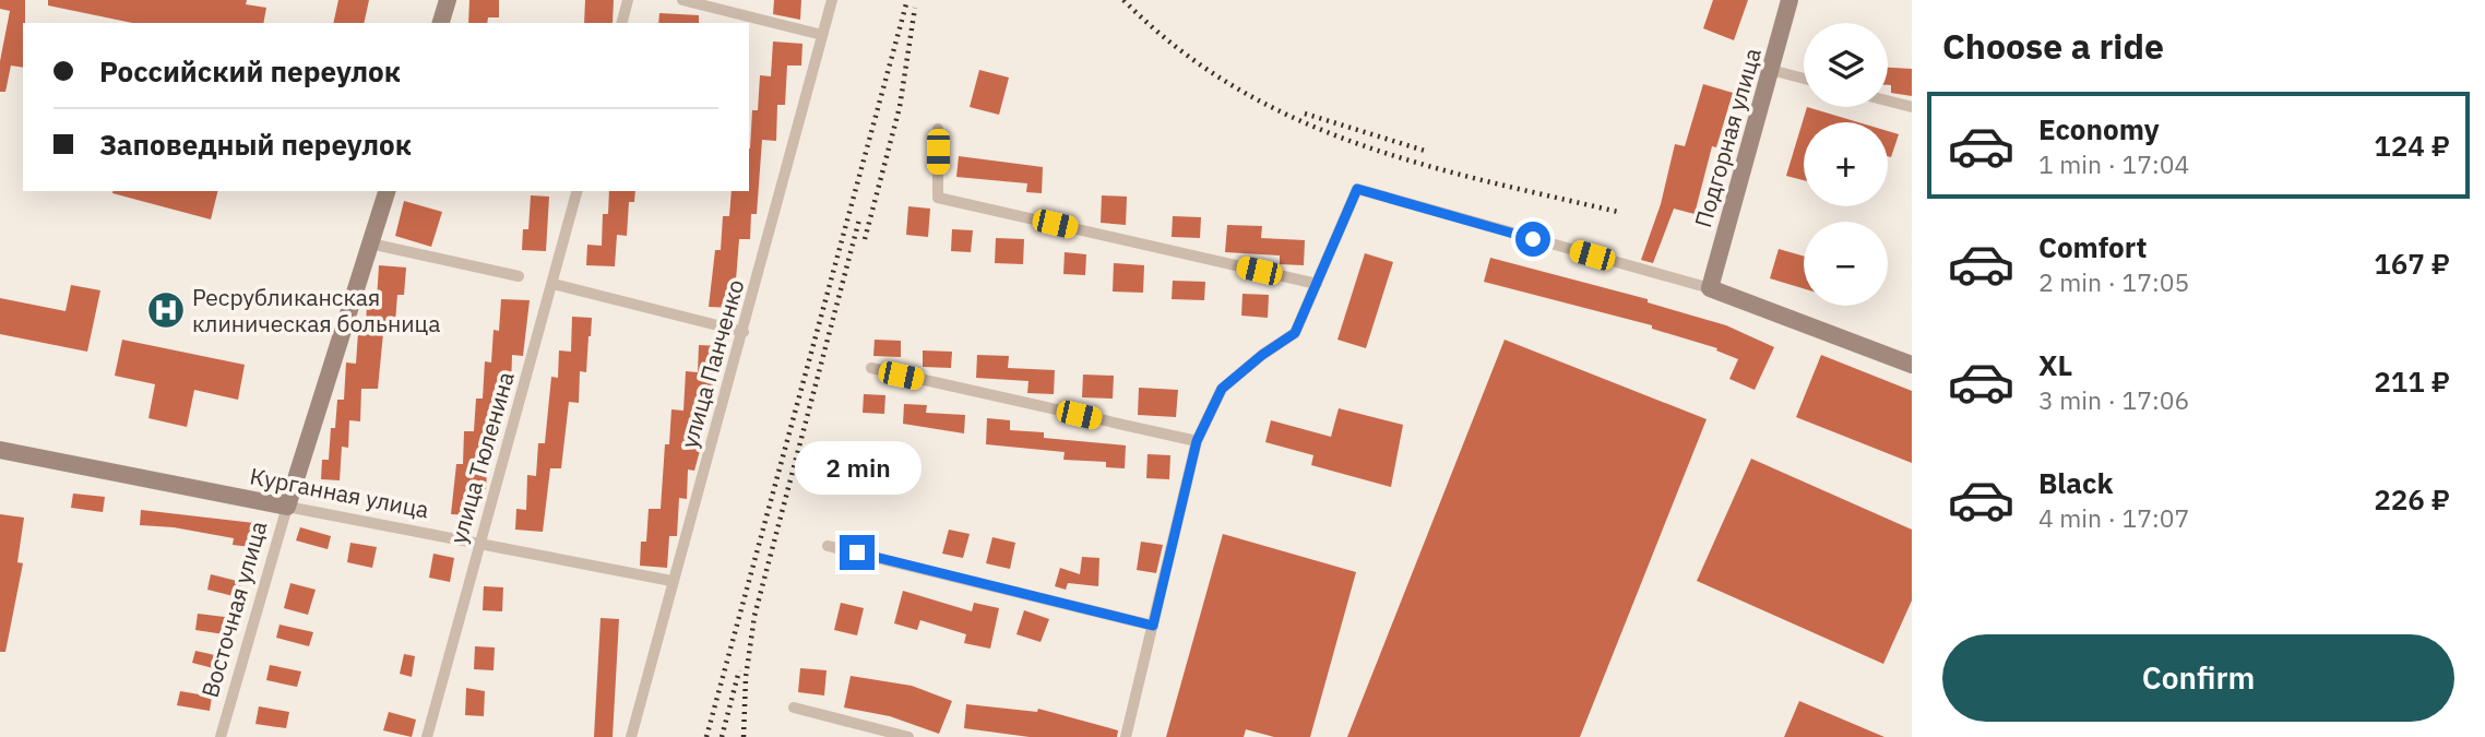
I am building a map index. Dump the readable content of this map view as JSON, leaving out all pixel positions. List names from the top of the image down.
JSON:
{
  "streets": {
    "street": [
      "Подгорная улица",
      "улица Панченко",
      "улица Тюленина",
      "Курганная улица",
      "Восточная улица"
    ]
  },
  "crossings": [
    ["улица Панченко", "Курганная улица"],
    ["улица Тюленина", "Курганная улица"],
    ["Курганная улица", "Восточная улица"]
  ],
  "places": {
    "hospital": ["Ресрубликанская клиническая больница"]
  },
  "page": {
    "heading": "Choose a ride",
    "map_buttons": ["+", "−"],
    "banner": ["Российский переулок", "Заповедный переулок"],
    "list": [
      {
        "name": "Economy",
        "note": "1 min · 17:04",
        "value": "124 ₽"
      },
      {
        "name": "Comfort",
        "note": "2 min · 17:05",
        "value": "167 ₽"
      },
      {
        "name": "XL",
        "note": "3 min · 17:06",
        "value": "211 ₽"
      },
      {
        "name": "Black",
        "note": "4 min · 17:07",
        "value": "226 ₽"
      }
    ],
    "bubble": "2 min",
    "buttons": "Confirm"
  }
}
